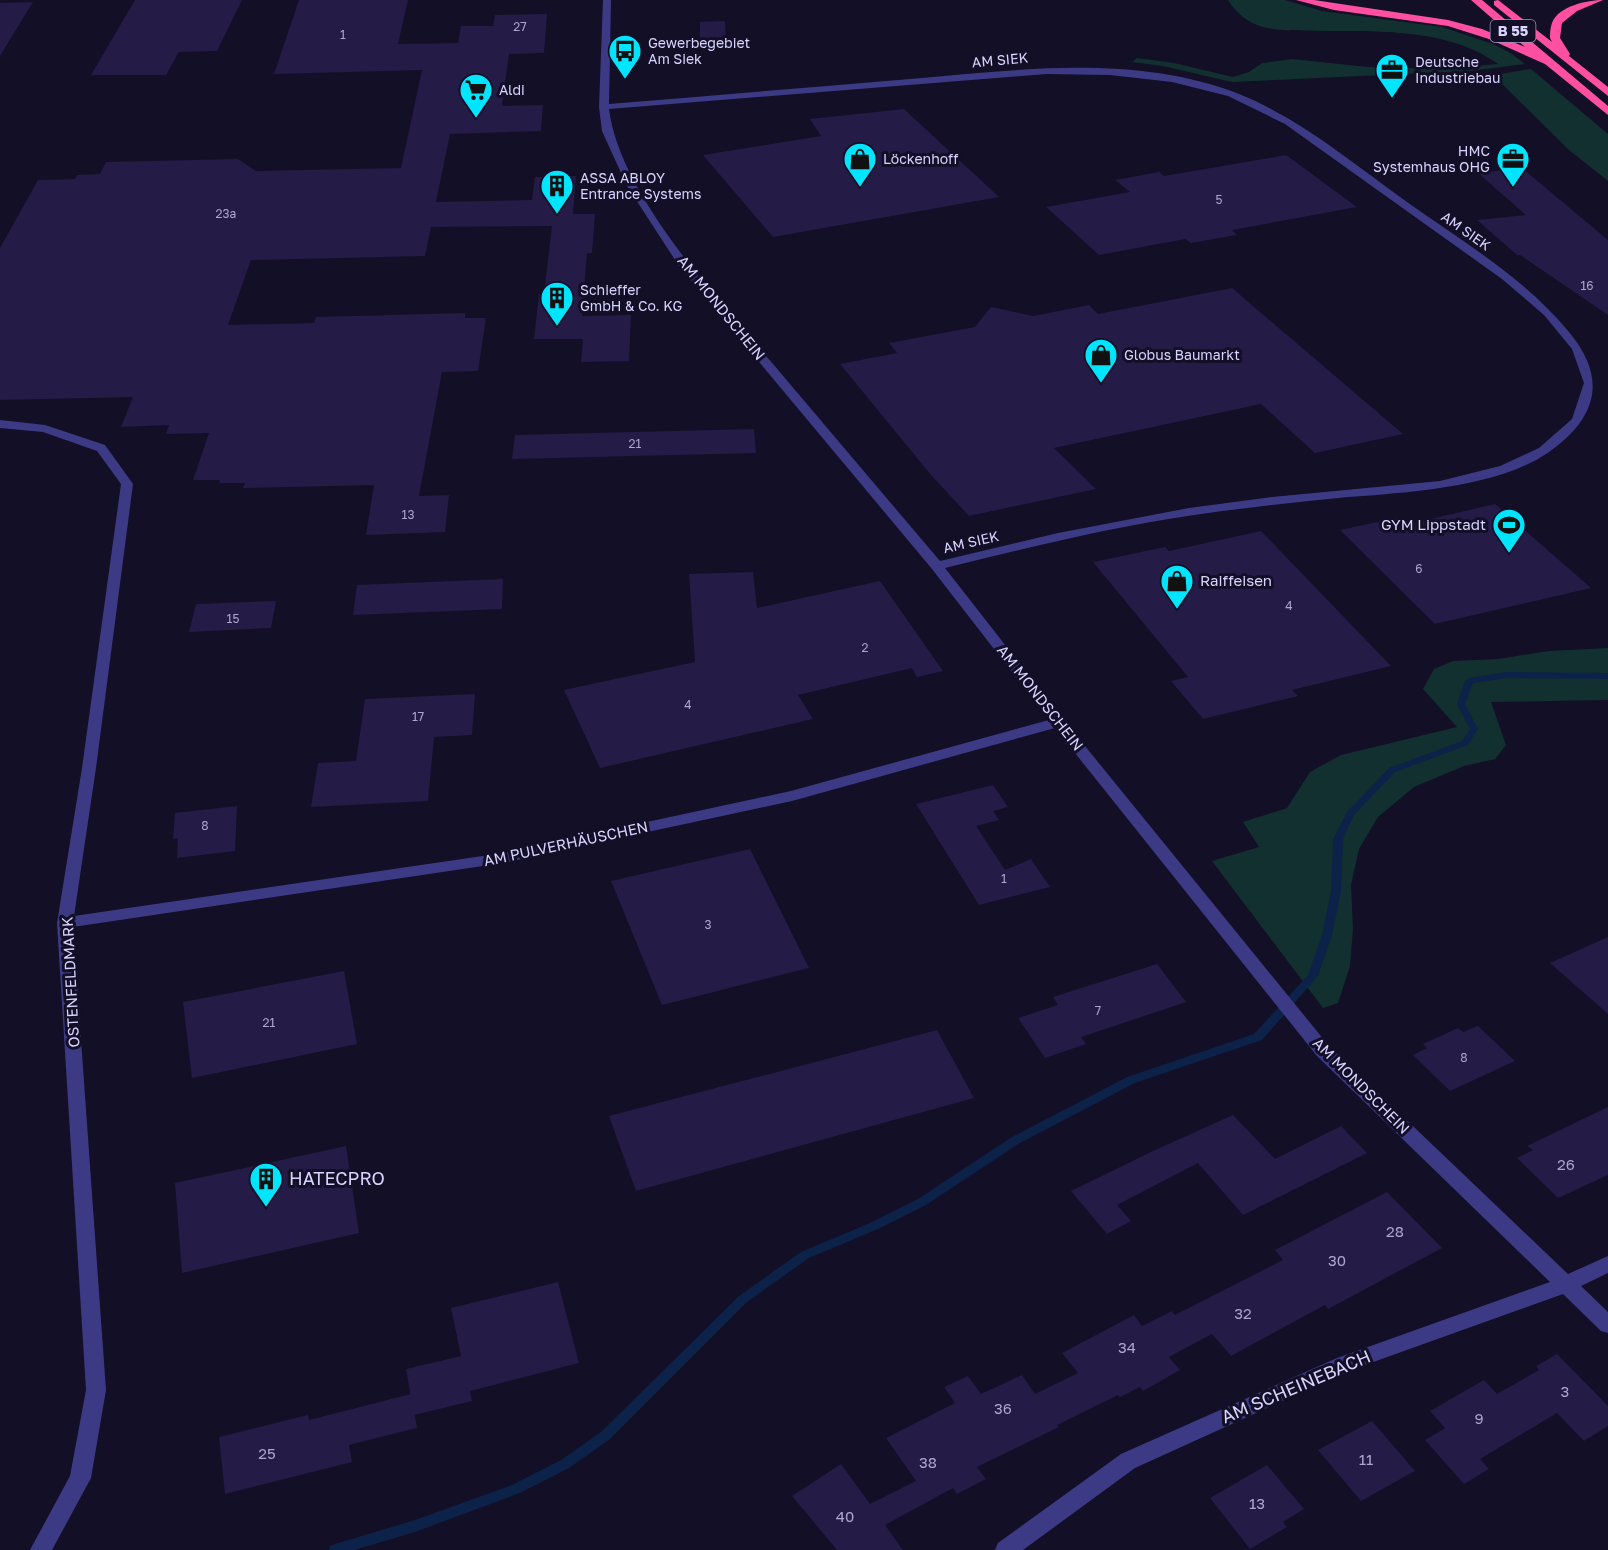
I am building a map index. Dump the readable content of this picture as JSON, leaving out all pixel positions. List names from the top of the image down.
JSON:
{
  "streets": {
    "highway": ["B 55"],
    "street": [
      "AM SIEK",
      "AM MONDSCHEIN",
      "AM PULVERHÄUSCHEN",
      "OSTENFELDMARK",
      "AM SCHEINEBACH"
    ]
  },
  "crossings": [
    ["AM SIEK", "AM MONDSCHEIN"],
    ["AM MONDSCHEIN", "AM PULVERHÄUSCHEN"],
    ["AM MONDSCHEIN", "AM SCHEINEBACH"],
    ["AM PULVERHÄUSCHEN", "OSTENFELDMARK"]
  ],
  "places": {
    "bus stop": ["Gewerbegebiet Am Siek"],
    "office": ["Deutsche Industriebau", "HMC Systemhaus OHG"],
    "supermarket": ["Aldi"],
    "shop": ["Löckenhoff", "Globus Baumarkt", "Raiffeisen"],
    "building": ["ASSA ABLOY Entrance Systems", "Schieffer GmbH & Co. KG", "HATECPRO"],
    "sports": ["GYM Lippstadt"]
  },
  "house_numbers": [
    "27",
    "1",
    "5",
    "23a",
    "16",
    "21",
    "13",
    "6",
    "4",
    "15",
    "2",
    "4",
    "17",
    "8",
    "1",
    "3",
    "7",
    "21",
    "8",
    "26",
    "28",
    "30",
    "32",
    "34",
    "3",
    "36",
    "9",
    "25",
    "11",
    "38",
    "13",
    "40"
  ]
}
